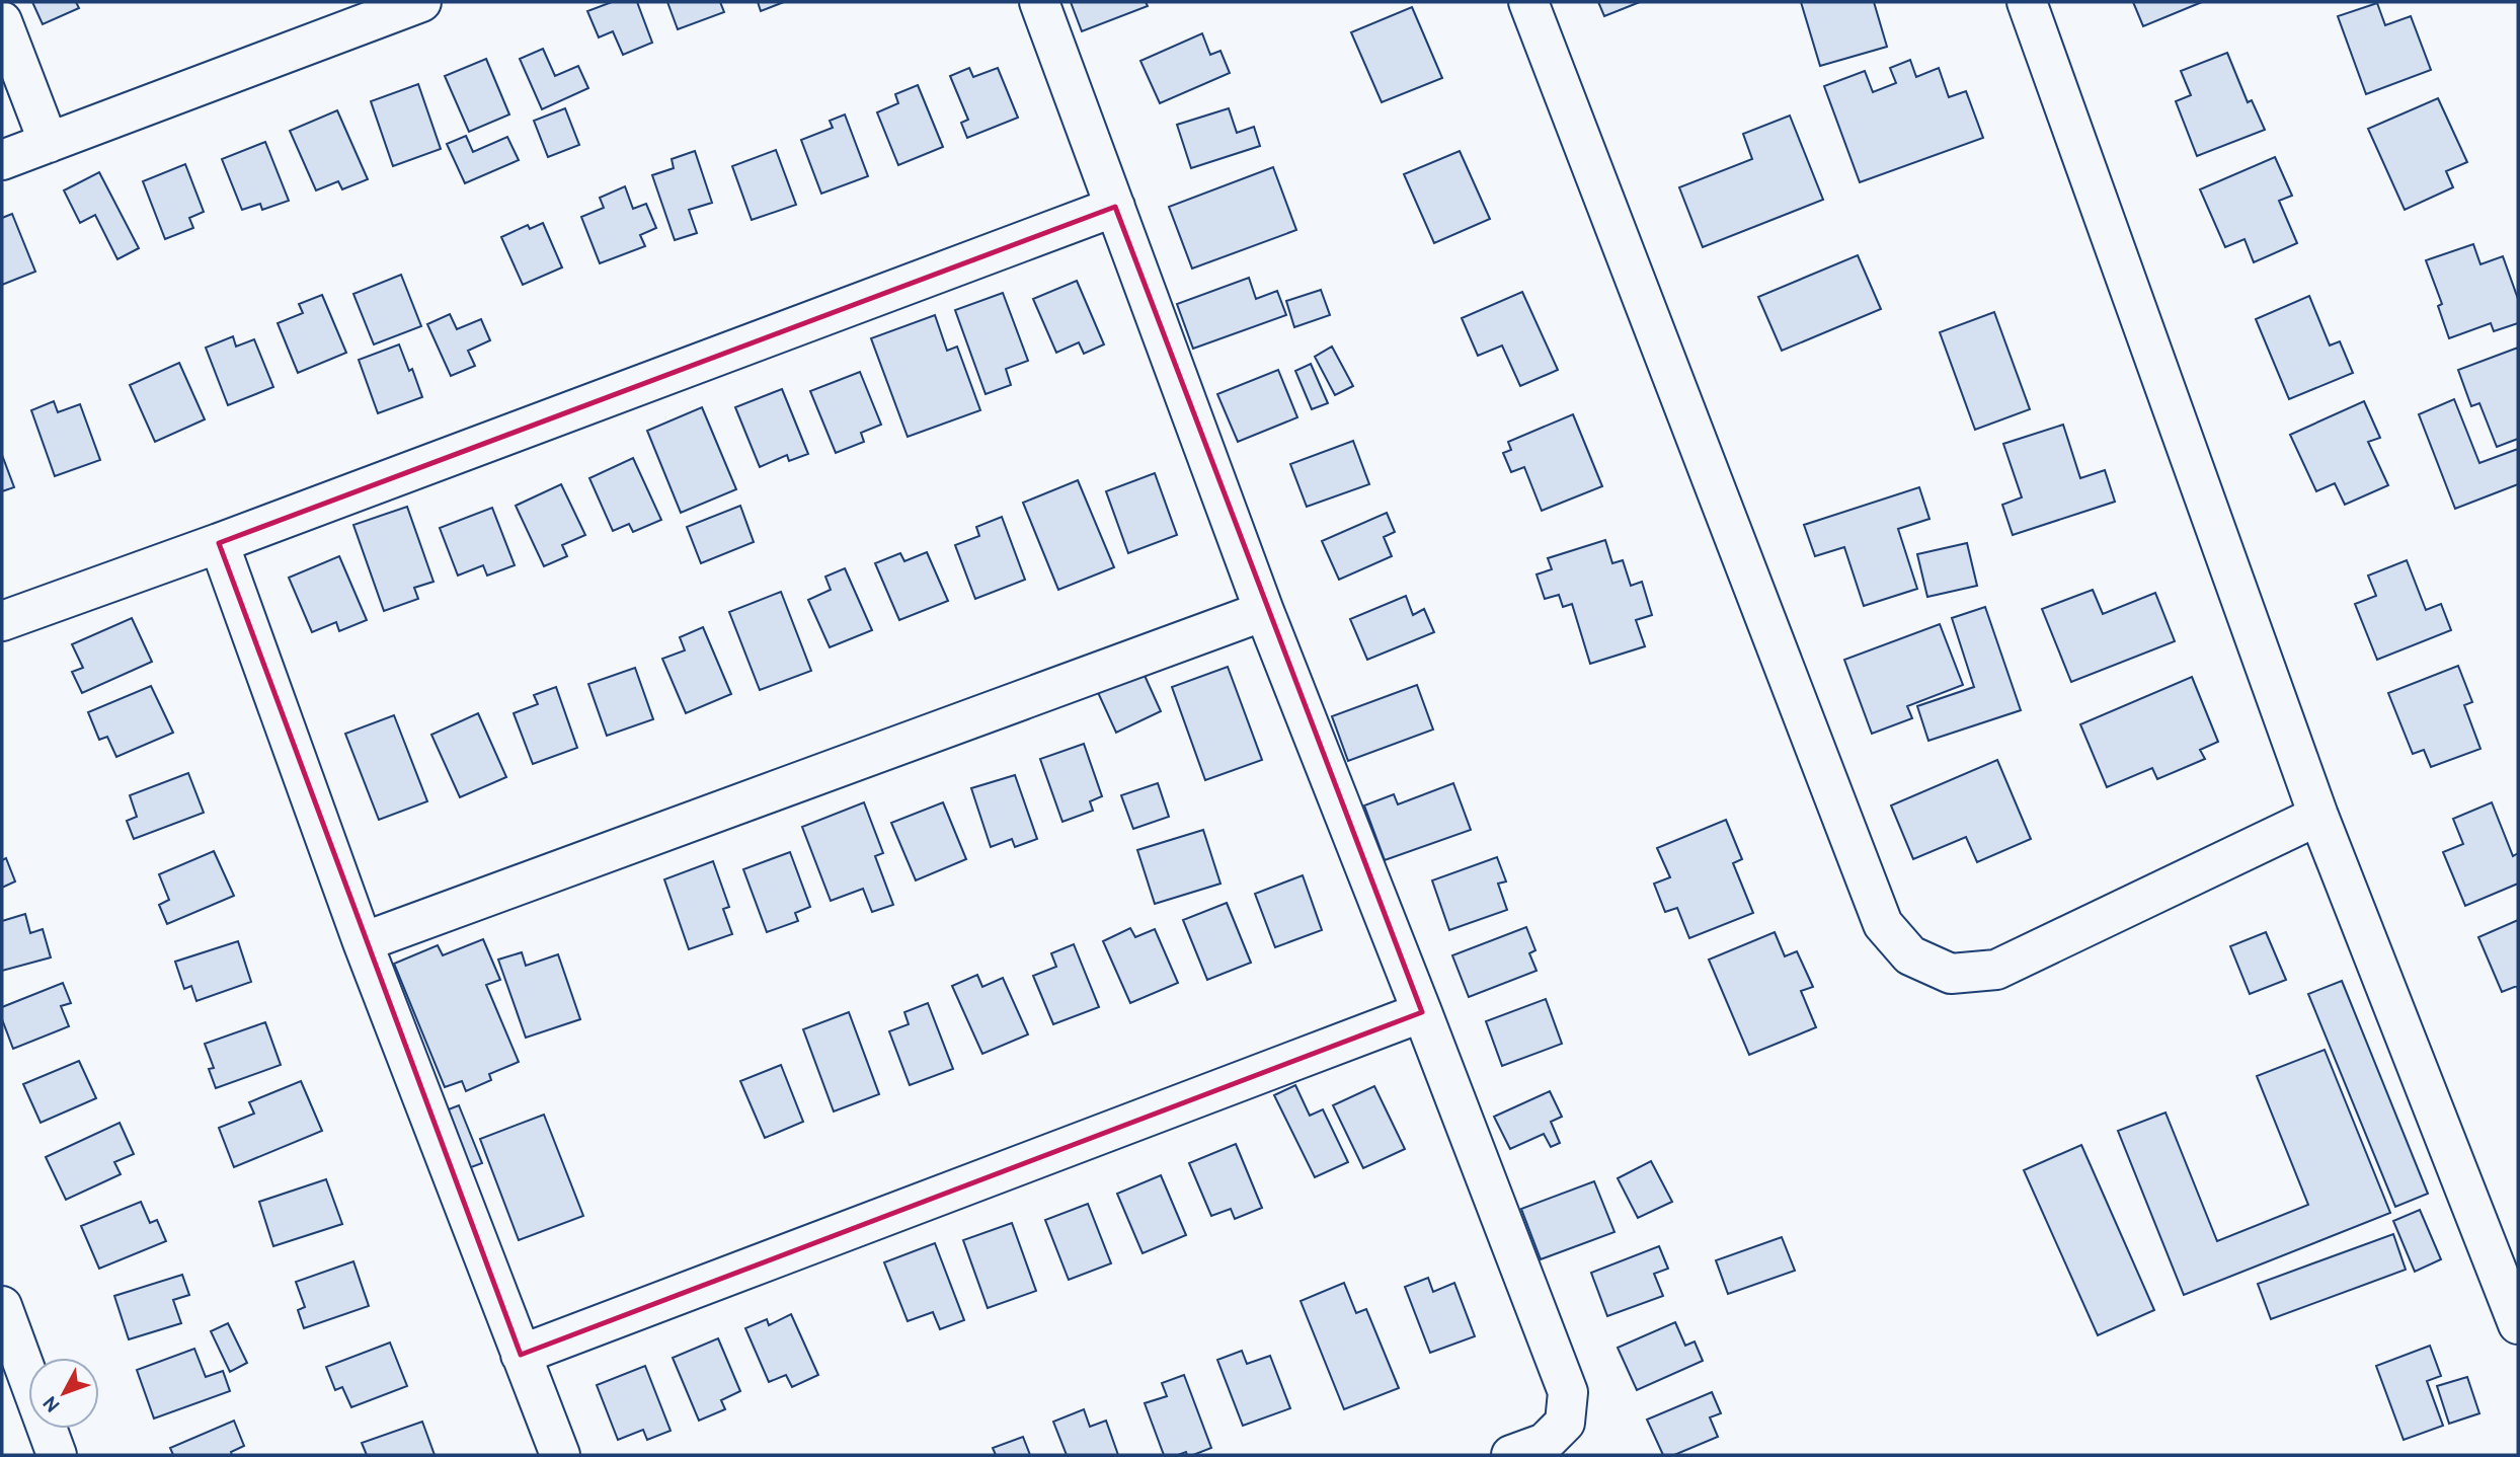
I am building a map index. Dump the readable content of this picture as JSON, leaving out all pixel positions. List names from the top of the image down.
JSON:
{
  "north": "bottom left"
}
